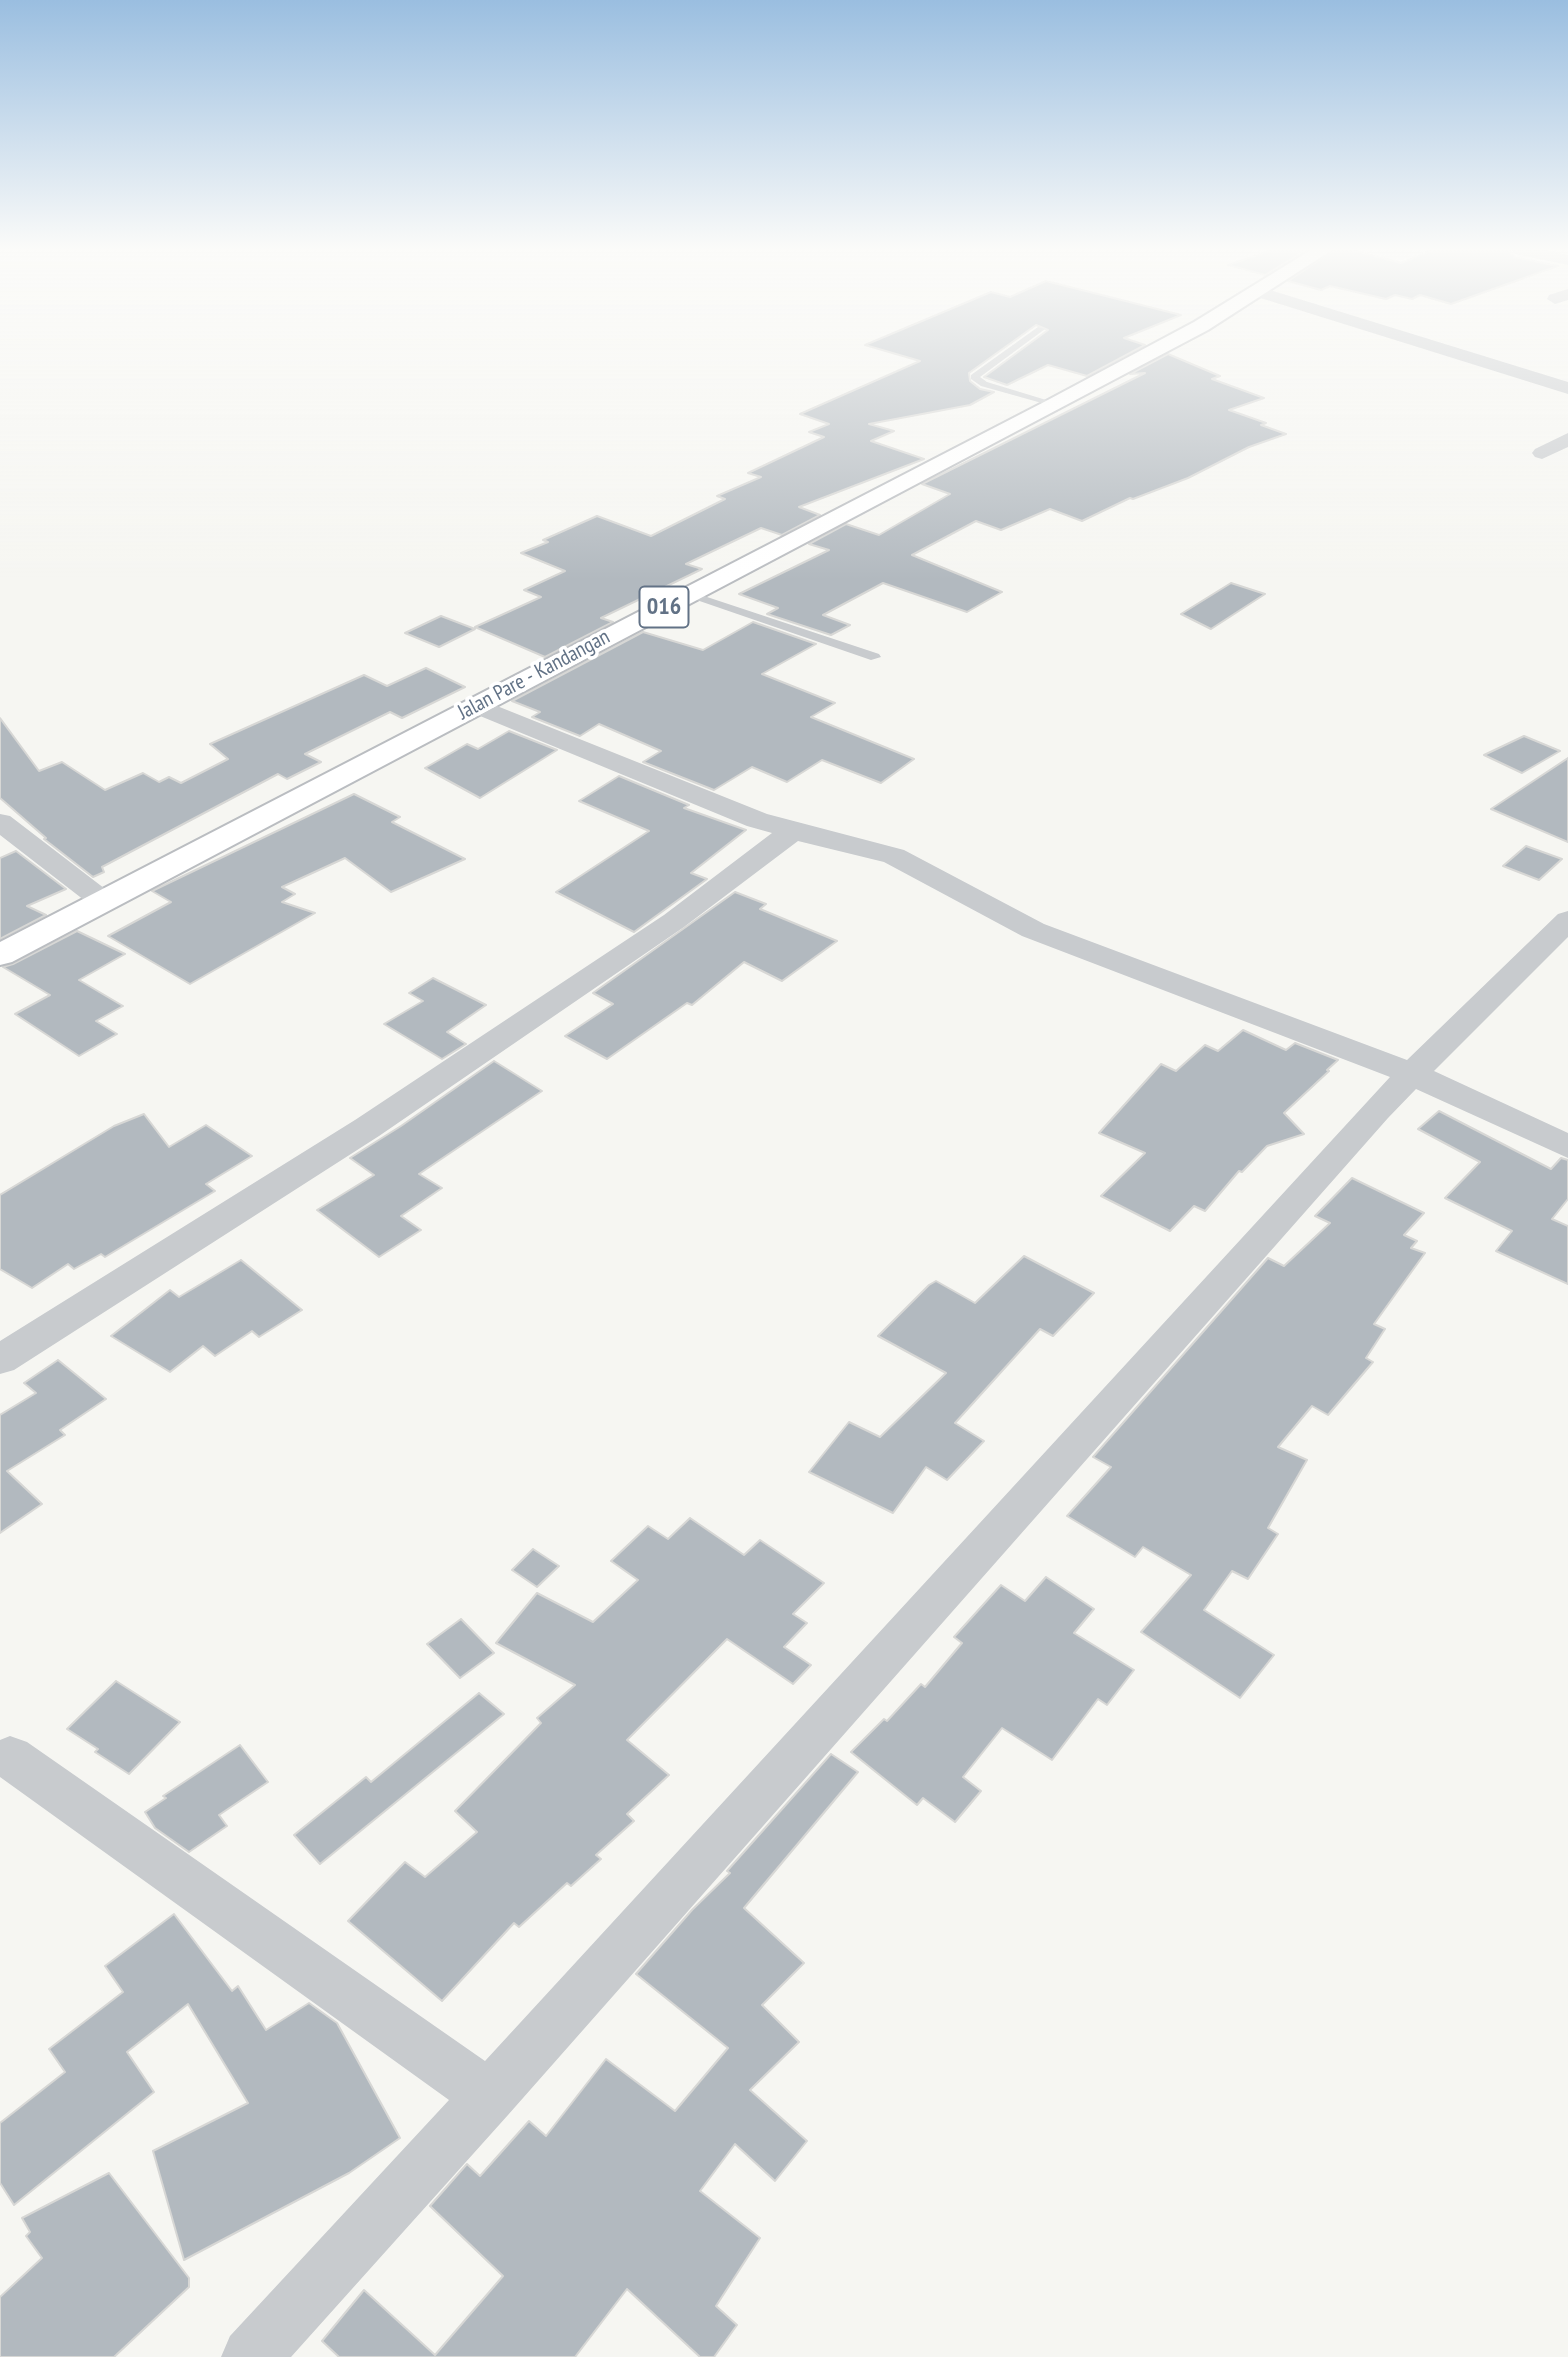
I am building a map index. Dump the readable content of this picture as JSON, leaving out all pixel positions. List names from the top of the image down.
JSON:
{
  "streets": {
    "main road": ["016", "Jalan Pare - Kandangan"]
  }
}
